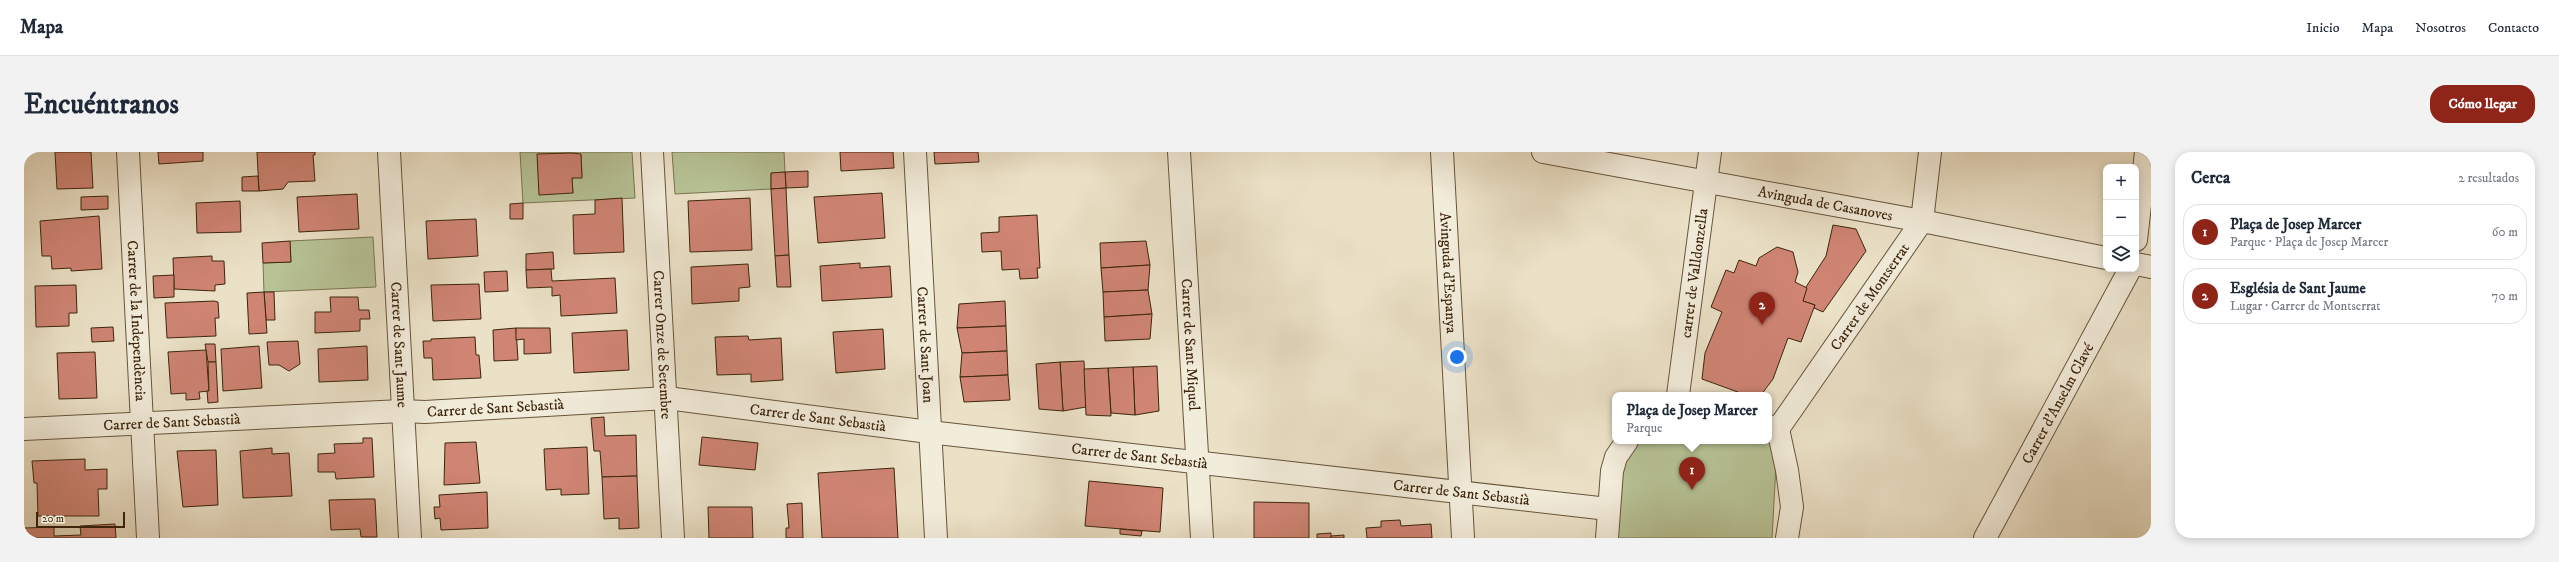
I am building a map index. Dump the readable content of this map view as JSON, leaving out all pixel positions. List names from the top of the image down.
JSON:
{
  "streets": {
    "street": [
      "Avinguda de Casanoves",
      "Avinguda d'Espanya",
      "carrer de Valldonzella",
      "Carrer de Montserrat",
      "Carrer de la Independència",
      "Carrer de Sant Jaume",
      "Carrer Onze de Setembre",
      "Carrer de Sant Joan",
      "Carrer de Sant Miquel",
      "Carrer d'Anselm Clavé",
      "Carrer de Sant Sebastià"
    ]
  },
  "crossings": [
    ["Avinguda de Casanoves", "carrer de Valldonzella"],
    ["Avinguda de Casanoves", "Carrer de Montserrat"],
    ["Avinguda d'Espanya", "Carrer de Sant Sebastià"],
    ["Carrer de la Independència", "Carrer de Sant Sebastià"],
    ["Carrer de Sant Jaume", "Carrer de Sant Sebastià"],
    ["Carrer Onze de Setembre", "Carrer de Sant Sebastià"],
    ["Carrer de Sant Joan", "Carrer de Sant Sebastià"],
    ["Carrer de Sant Miquel", "Carrer de Sant Sebastià"]
  ],
  "scale_bar": "20 m",
  "page": {
    "header": "Mapa",
    "nav": [
      "Inicio",
      "Mapa",
      "Nosotros",
      "Contacto"
    ],
    "buttons": "Cómo llegar",
    "title": "Encuéntranos",
    "heading": ["Cerca", "2 resultados"],
    "map_buttons": ["+", "−"],
    "list": [
      {
        "mark": "1",
        "name": "Plaça de Josep Marcer",
        "note": "Parque · Plaça de Josep Marcer",
        "value": "60 m"
      },
      {
        "mark": "2",
        "name": "Església de Sant Jaume",
        "note": "Lugar · Carrer de Montserrat",
        "value": "70 m"
      }
    ],
    "pins": ["2", "1"],
    "popup": ["Plaça de Josep Marcer", "Parque"],
    "scale": "20 m"
  }
}
